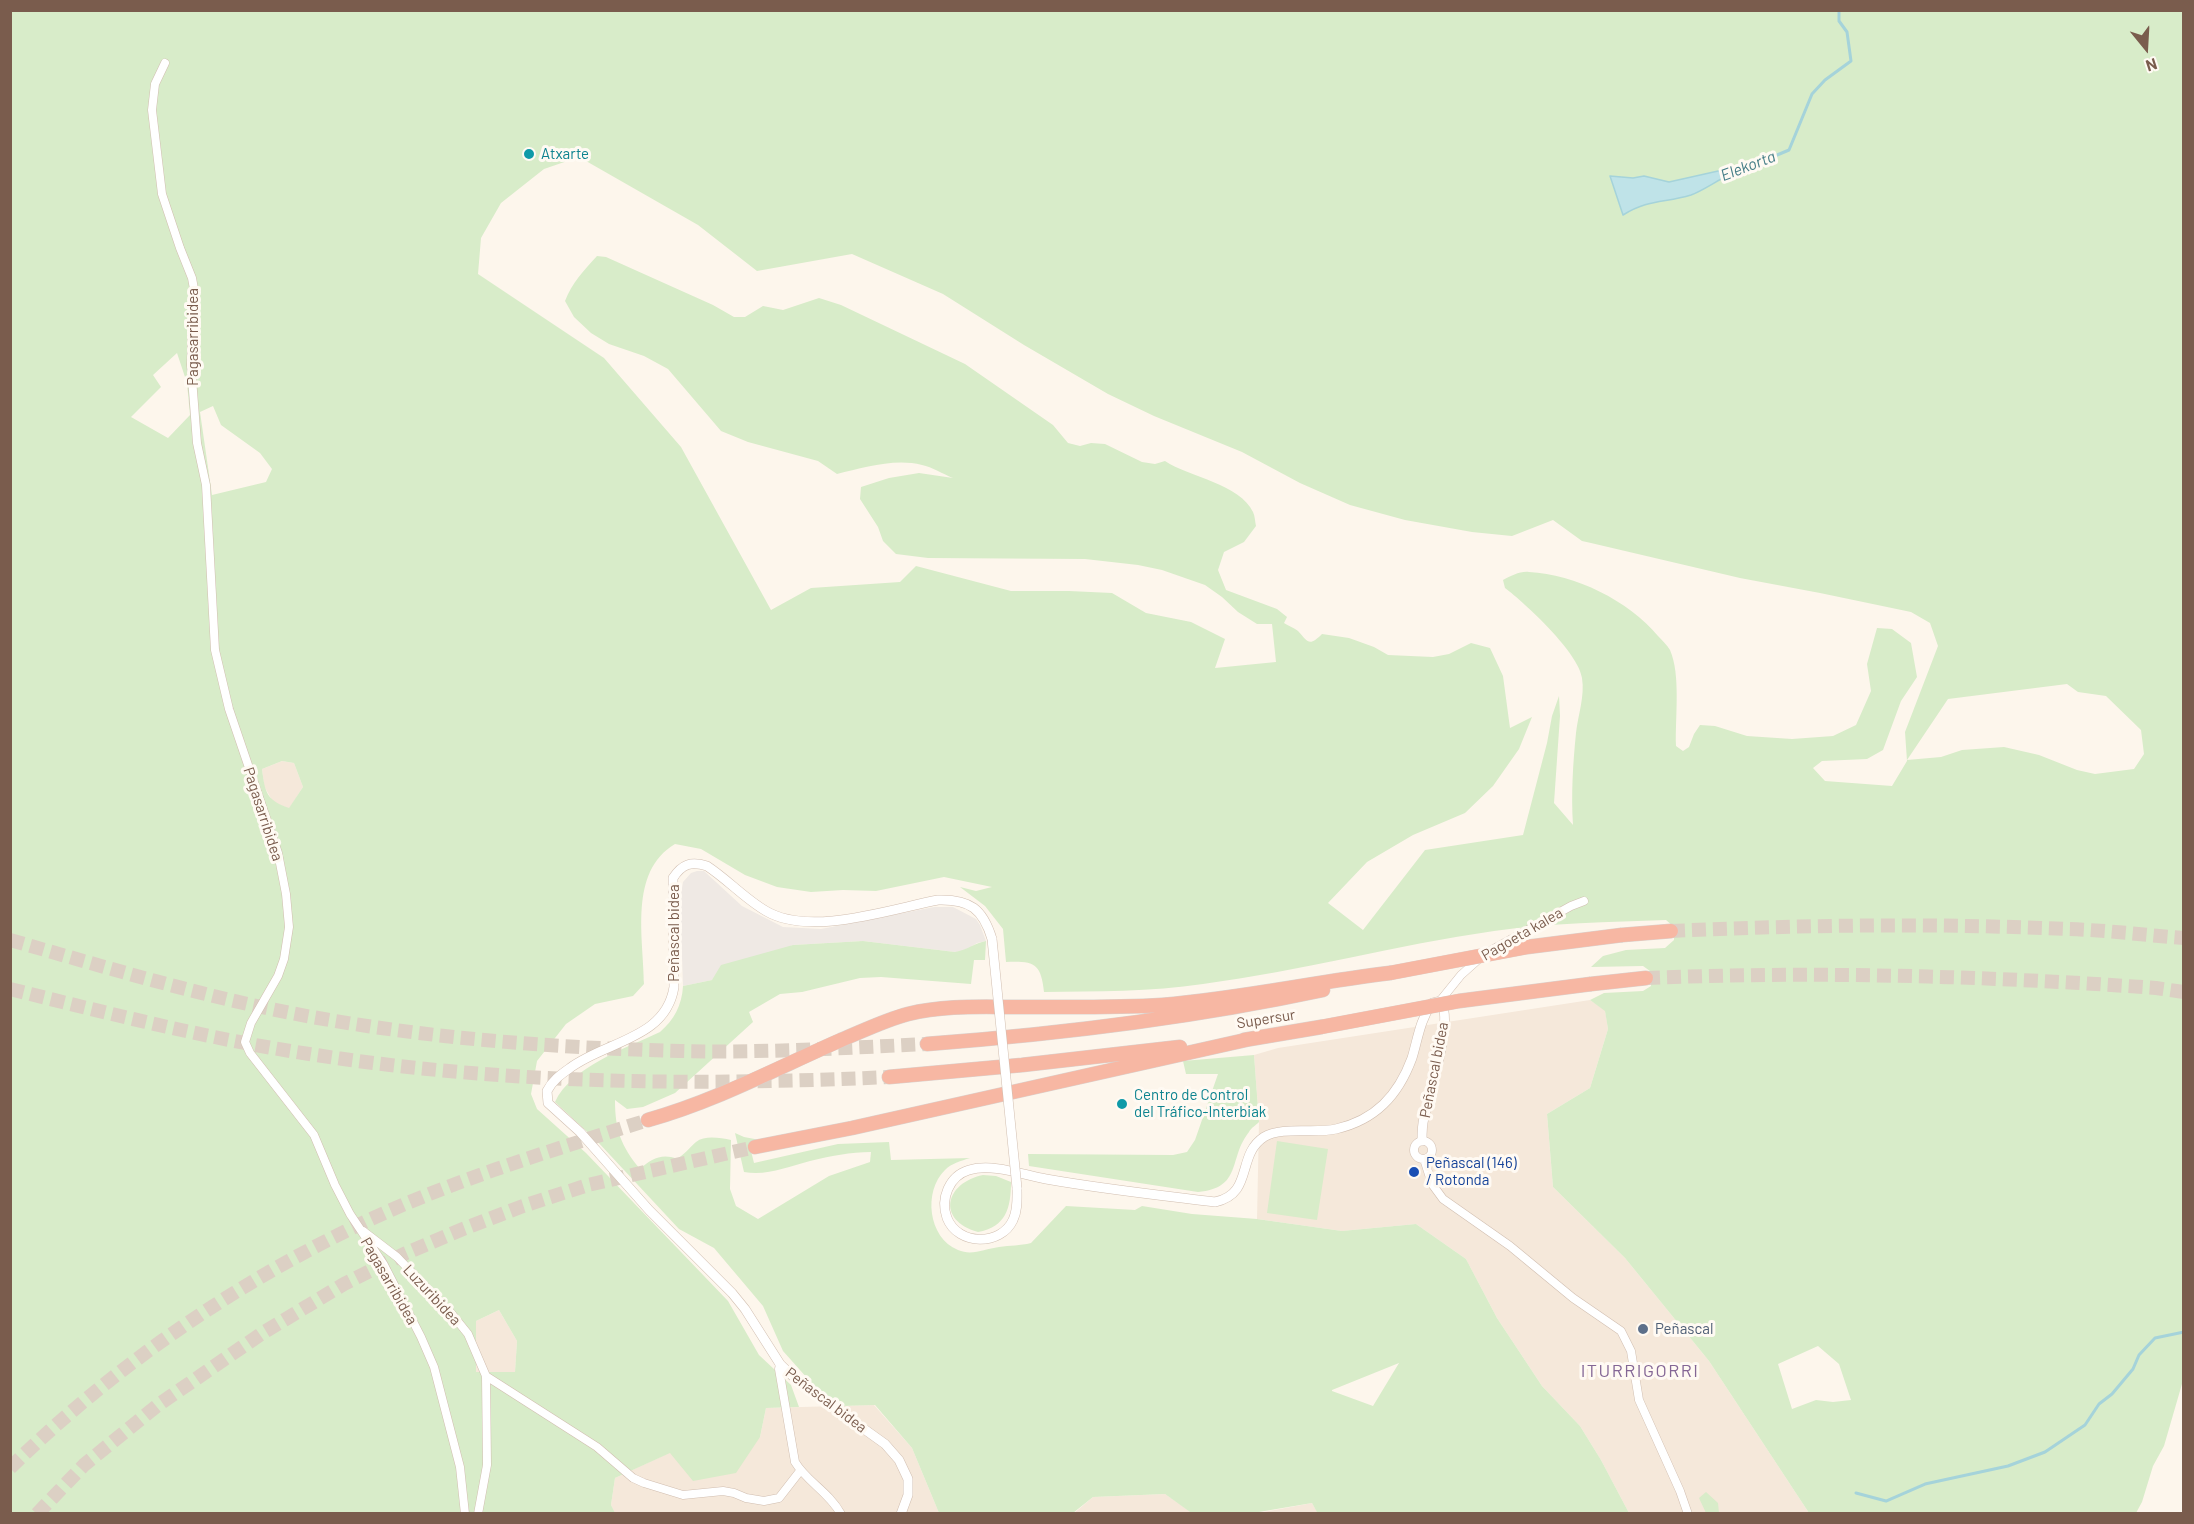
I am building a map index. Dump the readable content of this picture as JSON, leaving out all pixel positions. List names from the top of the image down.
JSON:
{
  "streets": {
    "highway": ["Supersur"],
    "street": [
      "Pagasarribidea",
      "Peñascal bidea",
      "Pagoeta kalea",
      "Luzuribidea"
    ]
  },
  "crossings": [
    ["Pagasarribidea", "Luzuribidea"],
    ["Peñascal bidea", "Pagoeta kalea"]
  ],
  "districts": ["ITURRIGORRI"],
  "water": ["Elekorta"],
  "places": [
    "Atxarte",
    "Centro de Control del Tráfico-Interbiak",
    "Peñascal (146) / Rotonda",
    "Peñascal"
  ],
  "north": "bottom"
}
